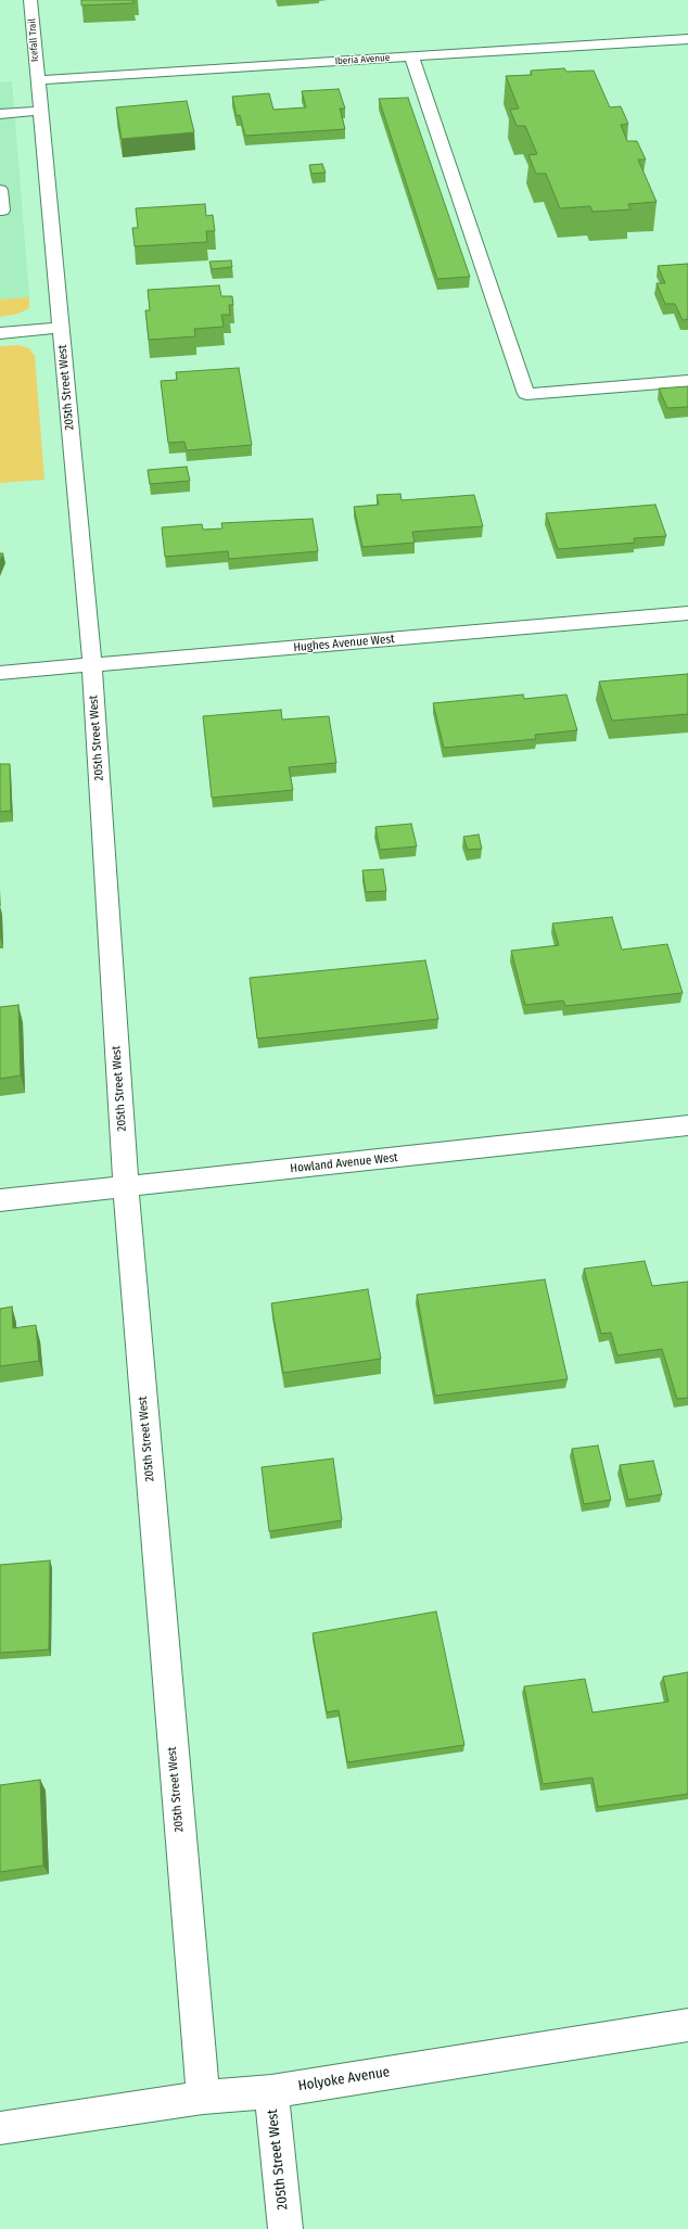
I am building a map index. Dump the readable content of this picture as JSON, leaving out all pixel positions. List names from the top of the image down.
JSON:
{
  "streets": {
    "street": [
      "Icefall Trail",
      "Iberia Avenue",
      "205th Street West",
      "Hughes Avenue West",
      "Howland Avenue West",
      "Holyoke Avenue"
    ]
  },
  "crossings": [
    ["Icefall Trail", "Iberia Avenue"],
    ["Icefall Trail", "205th Street West"],
    ["Iberia Avenue", "205th Street West"],
    ["205th Street West", "Hughes Avenue West"],
    ["205th Street West", "Howland Avenue West"],
    ["205th Street West", "Holyoke Avenue"]
  ]
}
